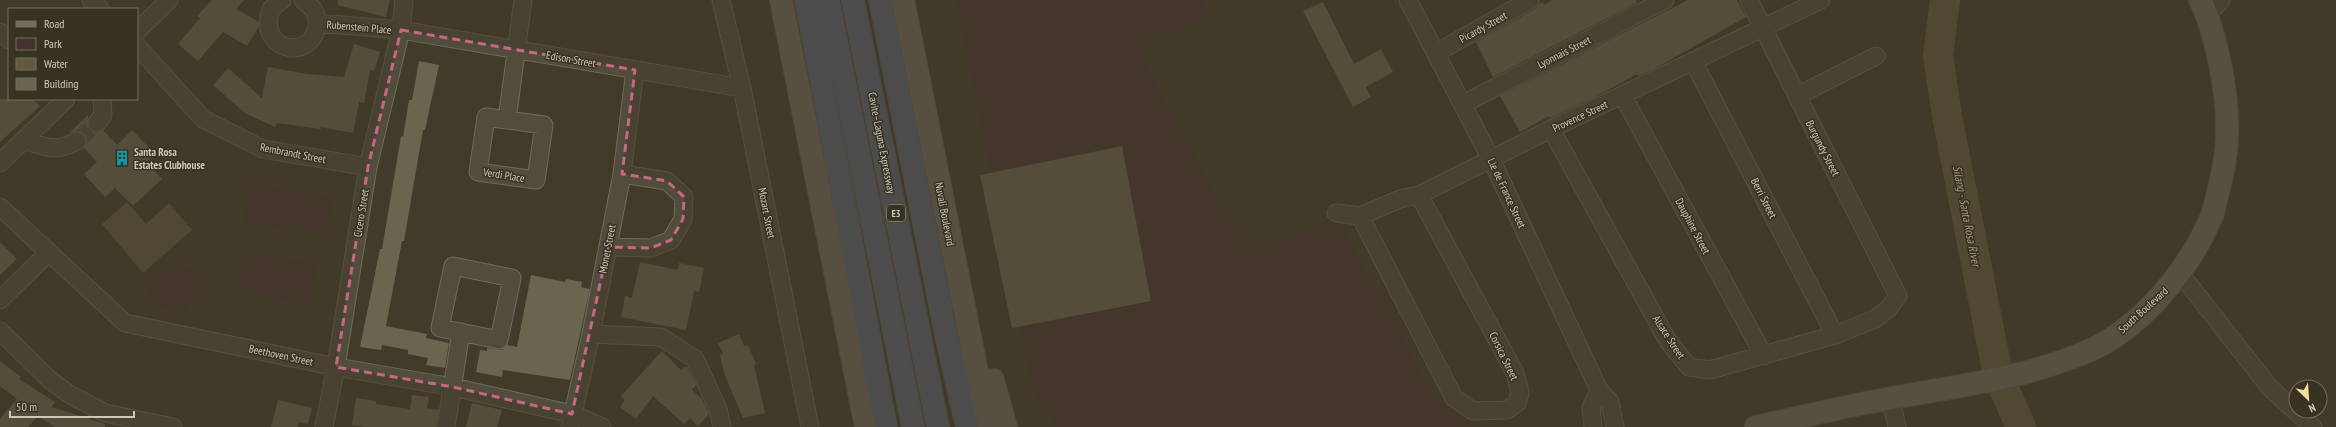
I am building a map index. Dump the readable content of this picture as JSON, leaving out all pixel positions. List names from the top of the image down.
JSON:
{
  "streets": {
    "highway": ["Cavite–Laguna Expressway", "E3"],
    "main road": ["Nuvali Boulevard", "South Boulevard"],
    "street": [
      "Rubenstein Place",
      "Picardy Street",
      "Lyonnais Street",
      "Edison Street",
      "Provence Street",
      "Burgundy Street",
      "Rembrandt Street",
      "Verdi Place",
      "Lle de France Street",
      "Berri Street",
      "Cicero Street",
      "Mozart Street",
      "Dauphine Street",
      "Monet Street",
      "Alsace Street",
      "Beethoven Street",
      "Corsica Street"
    ]
  },
  "crossings": [
    ["Rubenstein Place", "Edison Street"],
    ["Rubenstein Place", "Cicero Street"],
    ["Picardy Street", "Lle de France Street"],
    ["Lyonnais Street", "Lle de France Street"],
    ["Edison Street", "Cicero Street"],
    ["Edison Street", "Mozart Street"],
    ["Edison Street", "Monet Street"],
    ["Provence Street", "Burgundy Street"],
    ["Provence Street", "Lle de France Street"],
    ["Provence Street", "Berri Street"],
    ["Provence Street", "Dauphine Street"],
    ["Provence Street", "Alsace Street"],
    ["Provence Street", "Corsica Street"],
    ["Burgundy Street", "Alsace Street"],
    ["Rembrandt Street", "Cicero Street"],
    ["Berri Street", "Alsace Street"],
    ["Cicero Street", "Beethoven Street"],
    ["Dauphine Street", "Alsace Street"],
    ["Monet Street", "Beethoven Street"]
  ],
  "water": ["Silang - Santa Rosa River"],
  "places": {
    "building": ["Santa Rosa Estates Clubhouse"]
  },
  "legend": [
    "Road",
    "Park",
    "Water",
    "Building"
  ],
  "scale_bar": "50 m",
  "north": "bottom right"
}
